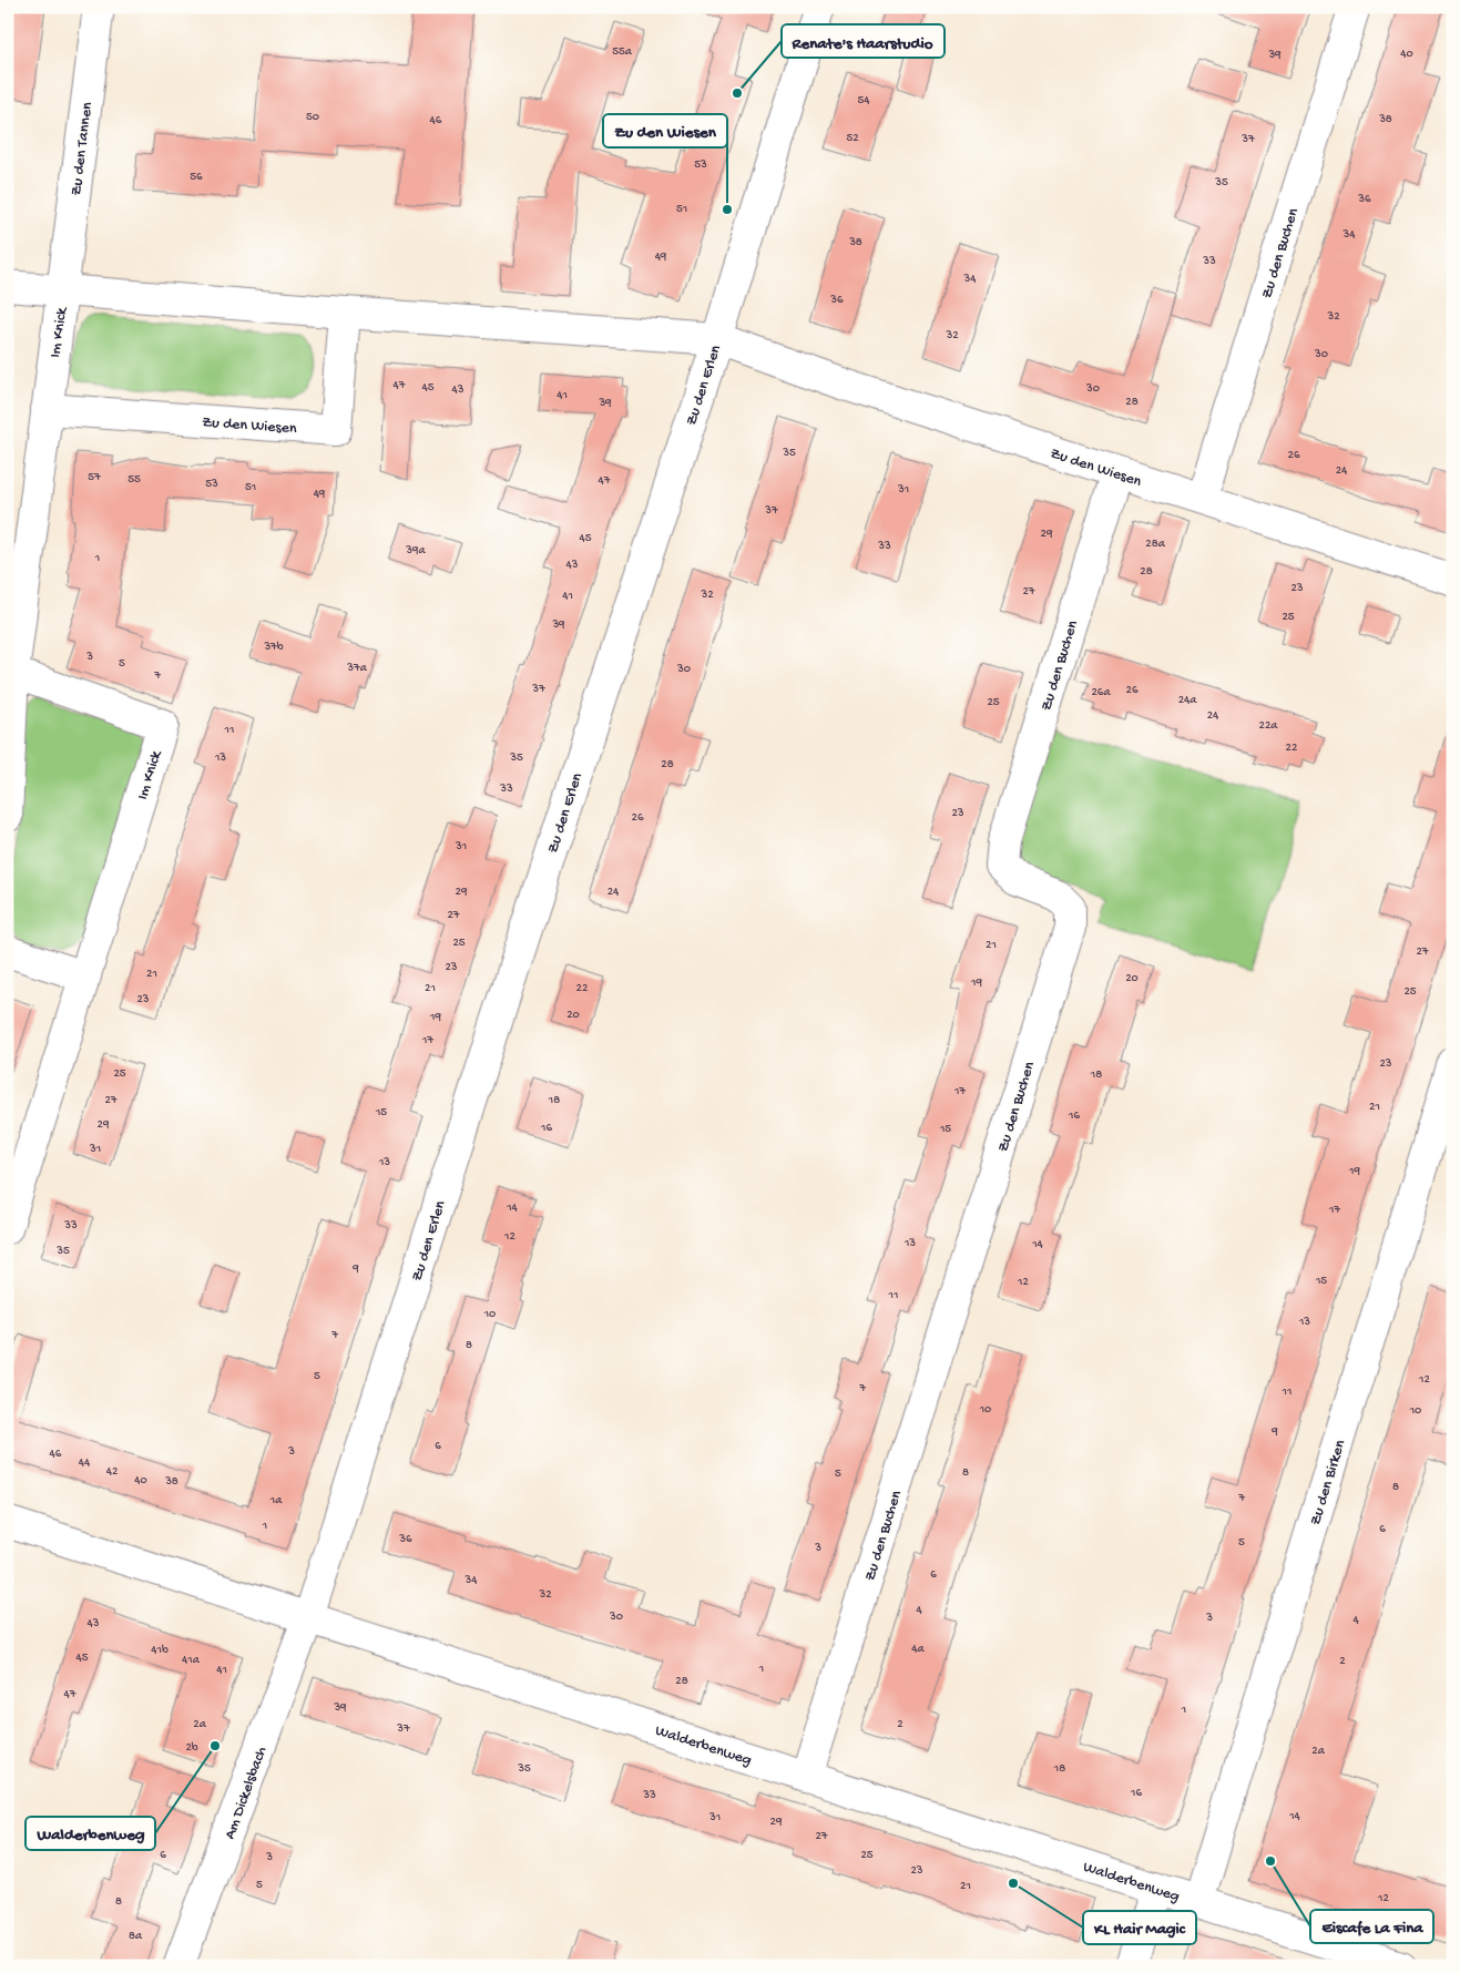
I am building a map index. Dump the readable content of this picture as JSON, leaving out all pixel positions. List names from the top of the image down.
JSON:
{
  "streets": {
    "street": [
      "Zu den Tannen",
      "Zu den Buchen",
      "Im Knick",
      "Zu den Erlen",
      "Zu den Wiesen",
      "Zu den Birken",
      "Walderbenweg",
      "Am Dickelsbach"
    ]
  },
  "crossings": [
    ["Zu den Tannen", "Im Knick"],
    ["Zu den Tannen", "Zu den Wiesen"],
    ["Zu den Buchen", "Zu den Wiesen"],
    ["Zu den Buchen", "Walderbenweg"],
    ["Im Knick", "Zu den Wiesen"],
    ["Zu den Erlen", "Zu den Wiesen"],
    ["Zu den Erlen", "Walderbenweg"],
    ["Zu den Erlen", "Am Dickelsbach"],
    ["Zu den Birken", "Walderbenweg"],
    ["Walderbenweg", "Am Dickelsbach"]
  ],
  "places": [
    "Renate's Haarstudio",
    "Zu den Wiesen",
    "Walderbenweg",
    "Eiscafe La Fina",
    "KL Hair Magic"
  ],
  "house_numbers": [
    "55a",
    "40",
    "39",
    "54",
    "50",
    "38",
    "46",
    "52",
    "37",
    "53",
    "56",
    "35",
    "36",
    "51",
    "34",
    "38",
    "49",
    "33",
    "34",
    "36",
    "32",
    "32",
    "30",
    "47",
    "45",
    "30",
    "43",
    "41",
    "28",
    "39",
    "35",
    "26",
    "24",
    "57",
    "55",
    "47",
    "53",
    "51",
    "31",
    "49",
    "37",
    "29",
    "45",
    "28a",
    "33",
    "39a",
    "1",
    "43",
    "28",
    "23",
    "27",
    "32",
    "41",
    "25",
    "39",
    "37b",
    "3",
    "5",
    "37a",
    "30",
    "7",
    "37",
    "26",
    "26a",
    "24a",
    "25",
    "24",
    "22a",
    "11",
    "22",
    "13",
    "35",
    "28",
    "33",
    "23",
    "26",
    "31",
    "29",
    "24",
    "27",
    "25",
    "21",
    "27",
    "23",
    "21",
    "20",
    "19",
    "21",
    "22",
    "25",
    "23",
    "20",
    "19",
    "17",
    "23",
    "25",
    "18",
    "17",
    "27",
    "18",
    "21",
    "15",
    "16",
    "29",
    "16",
    "15",
    "31",
    "13",
    "19",
    "14",
    "17",
    "33",
    "12",
    "13",
    "14",
    "35",
    "9",
    "15",
    "12",
    "11",
    "10",
    "13",
    "7",
    "8",
    "5",
    "12",
    "7",
    "11",
    "10",
    "10",
    "9",
    "6",
    "3",
    "46",
    "44",
    "42",
    "8",
    "5",
    "40",
    "38",
    "8",
    "7",
    "1a",
    "1",
    "6",
    "36",
    "5",
    "3",
    "6",
    "34",
    "32",
    "4",
    "30",
    "3",
    "4",
    "43",
    "4a",
    "41b",
    "45",
    "41a",
    "2",
    "1",
    "41",
    "28",
    "47",
    "39",
    "1",
    "2a",
    "2",
    "37",
    "2b",
    "2a",
    "35",
    "18",
    "16",
    "33",
    "14",
    "31",
    "29",
    "27",
    "6",
    "25",
    "3",
    "23",
    "5",
    "21",
    "12",
    "8",
    "8a"
  ]
}
